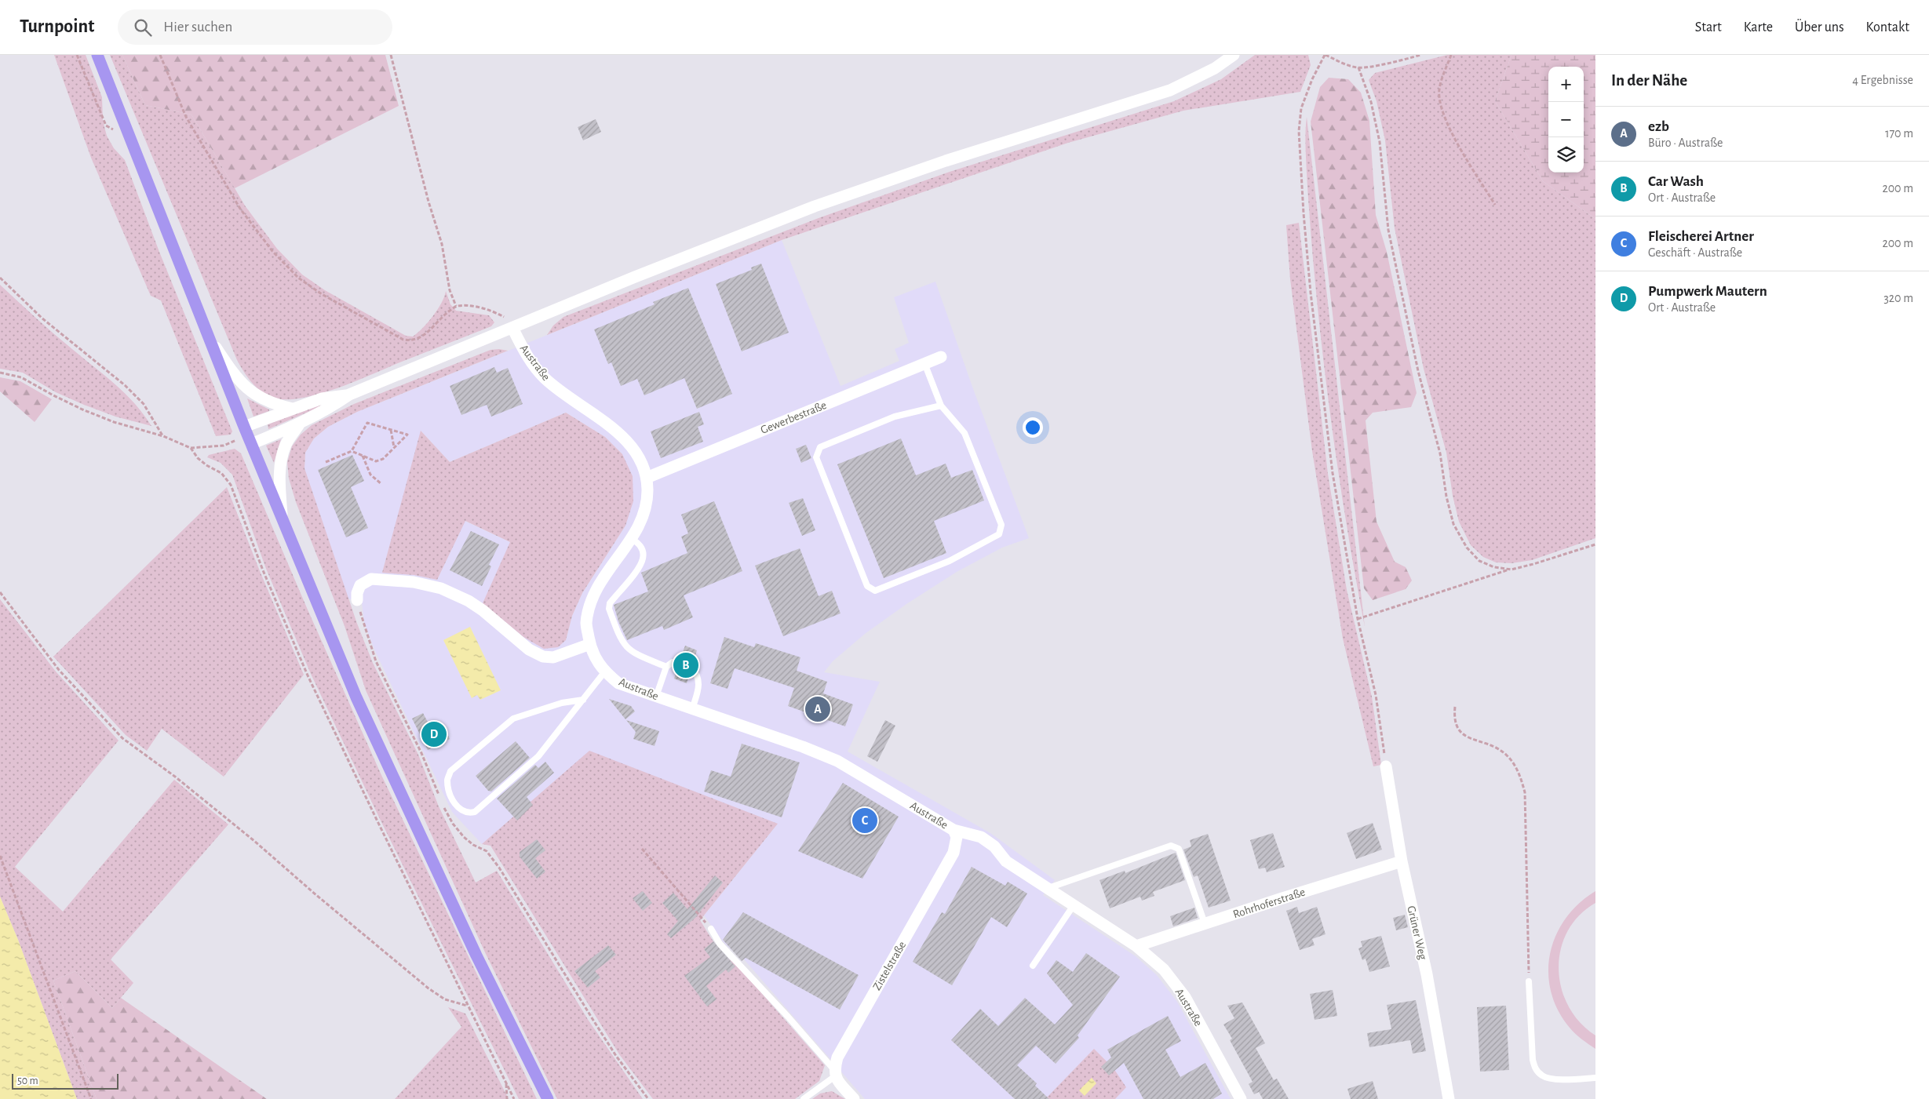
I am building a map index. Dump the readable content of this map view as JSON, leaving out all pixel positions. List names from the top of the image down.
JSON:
{
  "streets": {
    "street": [
      "Austraße",
      "Gewerbestraße",
      "Rohrhoferstraße",
      "Grüner Weg",
      "Zistelstraße"
    ]
  },
  "crossings": [
    ["Austraße", "Gewerbestraße"],
    ["Austraße", "Rohrhoferstraße"],
    ["Austraße", "Zistelstraße"],
    ["Rohrhoferstraße", "Grüner Weg"]
  ],
  "scale_bar": "50 m",
  "page": {
    "header": "Turnpoint",
    "search": "Hier suchen",
    "nav": [
      "Start",
      "Karte",
      "Über uns",
      "Kontakt"
    ],
    "heading": ["In der Nähe", "4 Ergebnisse"],
    "map_buttons": ["+", "−"],
    "list": [
      {
        "mark": "A",
        "name": "ezb",
        "note": "Büro · Austraße",
        "value": "170 m"
      },
      {
        "mark": "B",
        "name": "Car Wash",
        "note": "Ort · Austraße",
        "value": "200 m"
      },
      {
        "mark": "C",
        "name": "Fleischerei Artner",
        "note": "Geschäft · Austraße",
        "value": "200 m"
      },
      {
        "mark": "D",
        "name": "Pumpwerk Mautern",
        "note": "Ort · Austraße",
        "value": "320 m"
      }
    ],
    "pins": [
      "B",
      "A",
      "D",
      "C"
    ],
    "scale": "50 m"
  }
}
